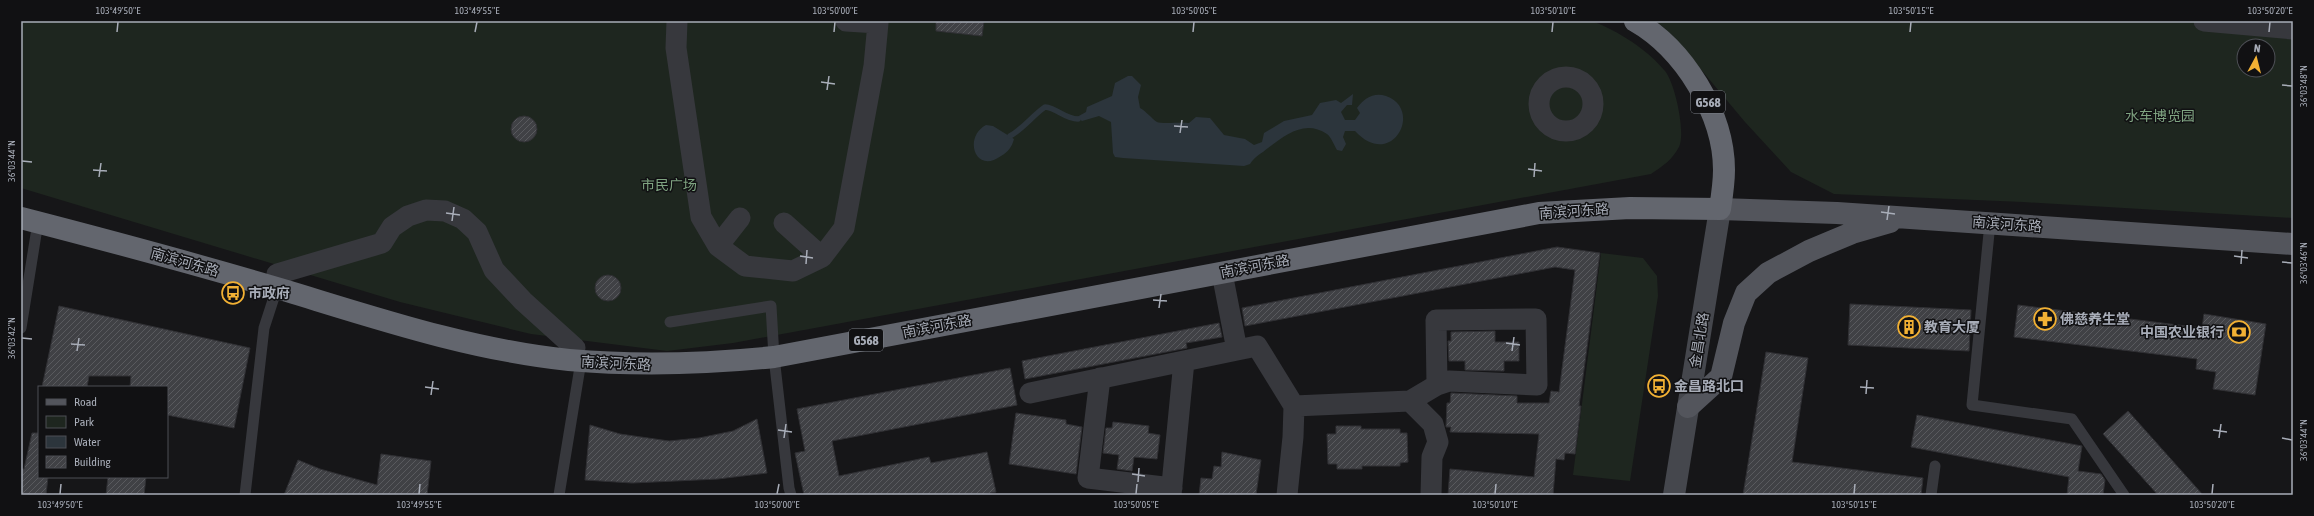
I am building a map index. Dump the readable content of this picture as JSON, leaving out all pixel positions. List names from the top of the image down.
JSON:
{
  "streets": {
    "highway": ["G568", "南滨河东路"],
    "main road": ["金昌北路"]
  },
  "crossings": [
    ["G568", "南滨河东路"],
    ["G568", "金昌北路"],
    ["南滨河东路", "金昌北路"]
  ],
  "parks": ["水车博览园", "市民广场"],
  "places": {
    "bus stop": ["市政府", "金昌路北口"],
    "pharmacy": ["佛慈养生堂"],
    "building": ["教育大厦"],
    "bank": ["中国农业银行"]
  },
  "legend": [
    "Road",
    "Park",
    "Water",
    "Building"
  ],
  "north": "top",
  "coordinates": [
    "103°49'50\"E",
    "103°49'55\"E",
    "103°50'00\"E",
    "103°50'05\"E",
    "103°50'10\"E",
    "103°50'15\"E",
    "103°50'20\"E",
    "36°03'48\"N",
    "36°03'44\"N",
    "36°03'46\"N",
    "36°03'42\"N"
  ]
}
